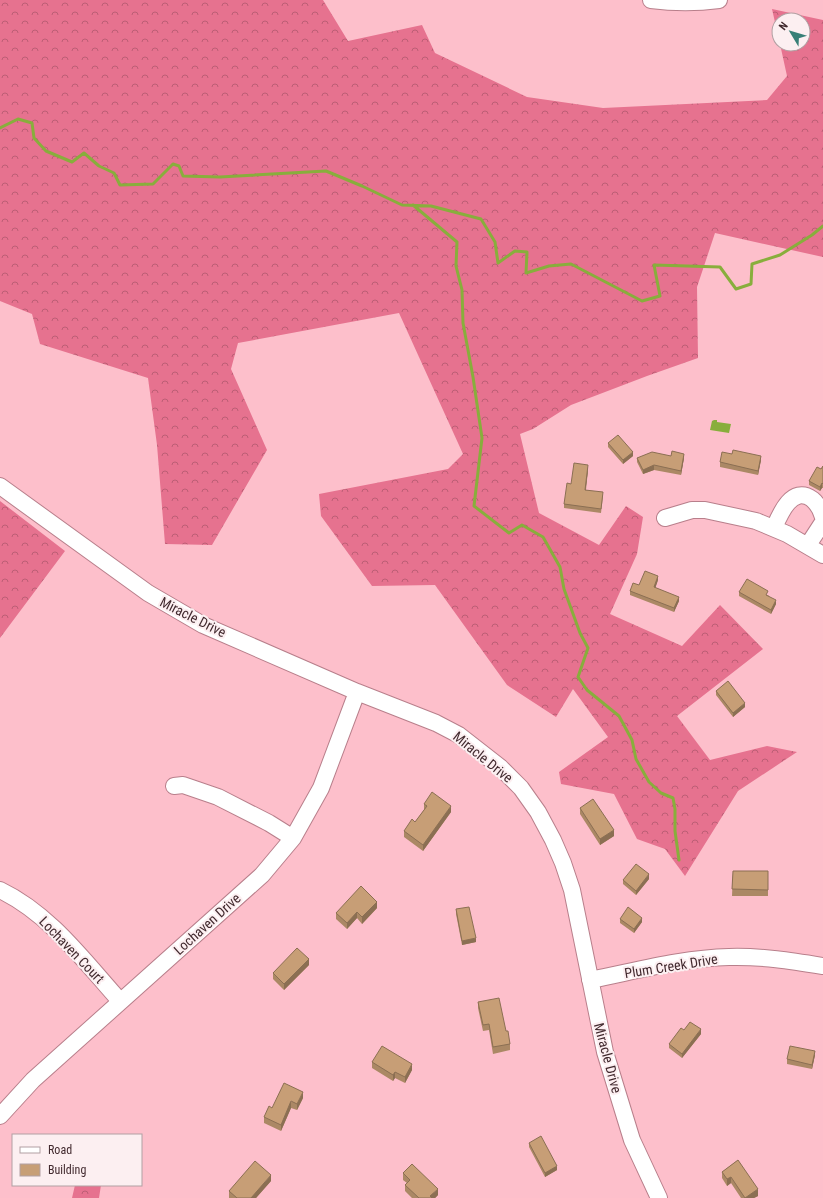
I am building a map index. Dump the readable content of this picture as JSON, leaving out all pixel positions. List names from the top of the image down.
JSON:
{
  "streets": {
    "street": [
      "Miracle Drive",
      "Lochaven Drive",
      "Lochaven Court",
      "Plum Creek Drive"
    ]
  },
  "crossings": [
    ["Miracle Drive", "Lochaven Drive"],
    ["Miracle Drive", "Plum Creek Drive"],
    ["Lochaven Drive", "Lochaven Court"]
  ],
  "legend": ["Road", "Building"],
  "north": "top left"
}
